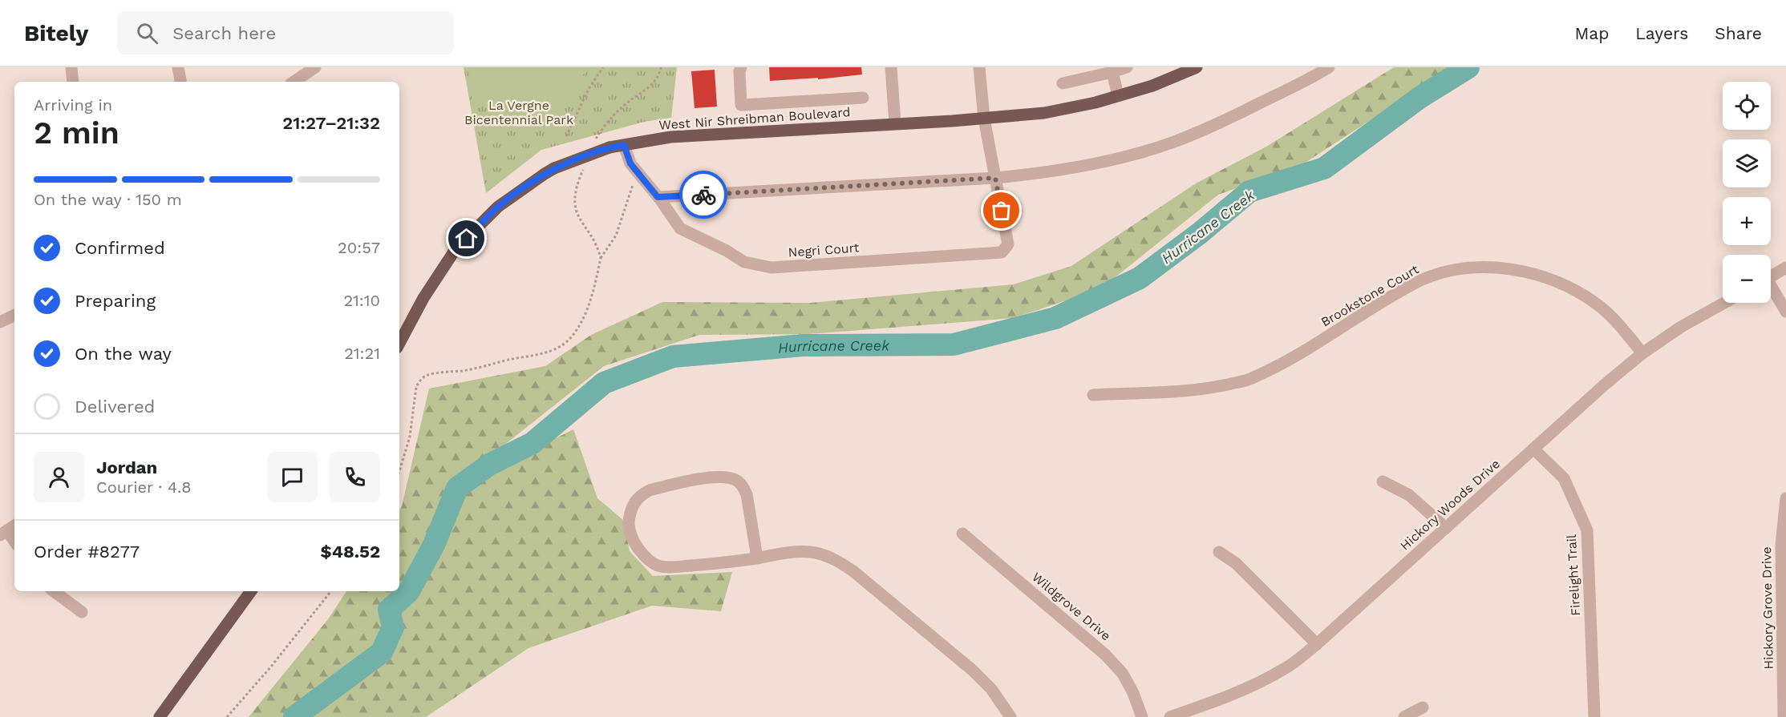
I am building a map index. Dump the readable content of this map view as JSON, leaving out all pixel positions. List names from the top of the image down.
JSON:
{
  "streets": {
    "main road": ["West Nir Shreibman Boulevard"],
    "street": [
      "Negri Court",
      "Brookstone Court",
      "Hickory Woods Drive",
      "Firelight Trail",
      "Wildgrove Drive",
      "Hickory Grove Drive"
    ]
  },
  "crossings": [
    ["West Nir Shreibman Boulevard", "Negri Court"],
    ["Brookstone Court", "Hickory Woods Drive"],
    ["Hickory Woods Drive", "Firelight Trail"]
  ],
  "water": ["Hurricane Creek"],
  "parks": ["La Vergne Bicentennial Park"],
  "page": {
    "header": "Bitely",
    "search": "Search here",
    "nav": ["Map", "Layers", "Share"],
    "map_buttons": ["+", "−"],
    "heading": ["2 min", "Arriving in", "21:27–21:32"],
    "panel": [
      "Jordan",
      "Courier · 4.8",
      "Order #8277",
      "$48.52"
    ],
    "bar": "On the way · 150 m",
    "list": [
      ["Confirmed", "20:57"],
      ["Preparing", "21:10"],
      ["On the way", "21:21"],
      "Delivered"
    ]
  }
}
